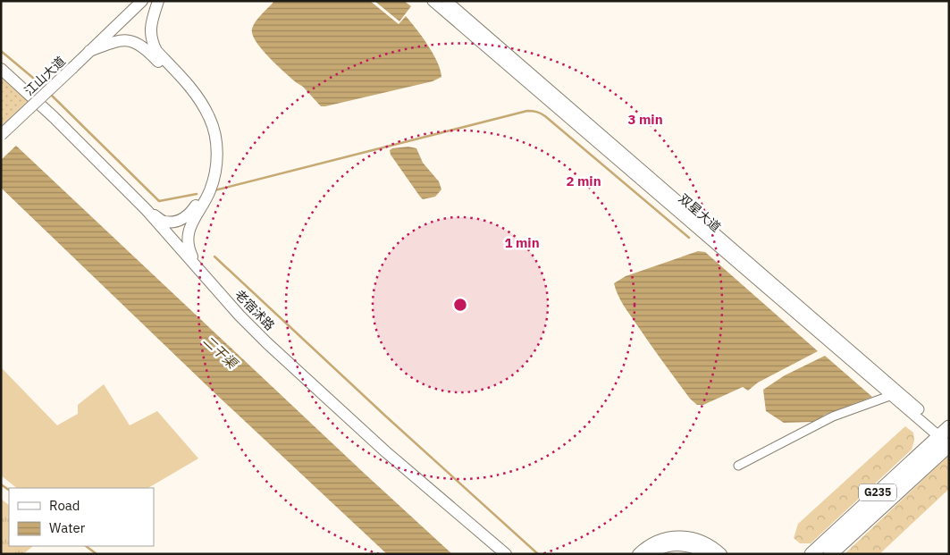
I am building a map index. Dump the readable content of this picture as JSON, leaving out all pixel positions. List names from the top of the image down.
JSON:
{
  "streets": {
    "highway": ["G235"],
    "main road": ["江山大道", "老宿沭路"],
    "street": ["双星大道"]
  },
  "crossings": [
    ["双星大道", "G235"]
  ],
  "water": ["二干渠"],
  "legend": ["Road", "Water"],
  "rings": ["3 min", "2 min", "1 min"]
}
